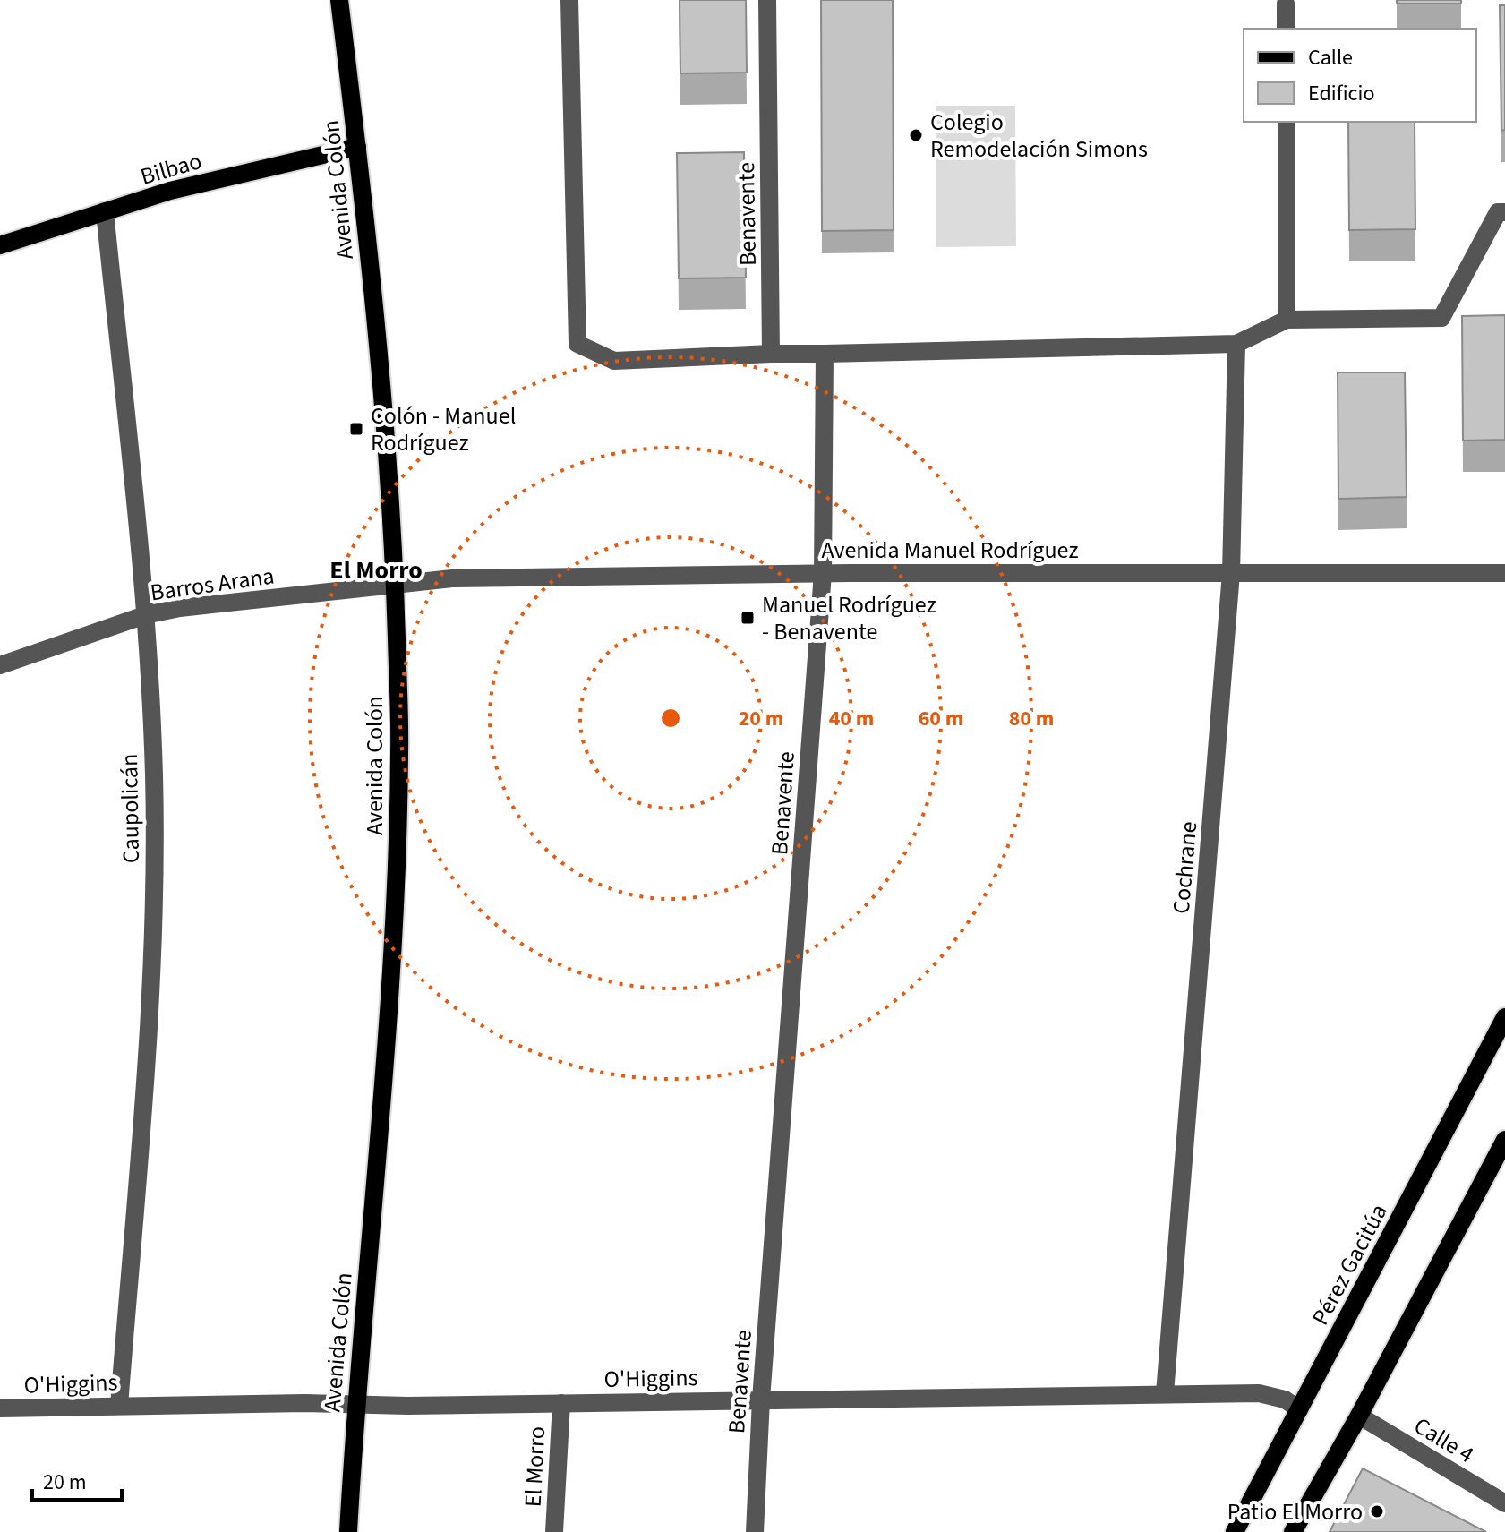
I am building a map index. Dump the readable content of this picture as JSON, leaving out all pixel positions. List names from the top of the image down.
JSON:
{
  "streets": {
    "main road": ["Bilbao", "Avenida Colón", "Pérez Gacitúa"],
    "street": [
      "Benavente",
      "Avenida Manuel Rodríguez",
      "Barros Arana",
      "Caupolicán",
      "Cochrane",
      "O'Higgins",
      "Calle 4",
      "El Morro"
    ]
  },
  "crossings": [
    ["Bilbao", "Avenida Colón"],
    ["Bilbao", "Caupolicán"],
    ["Avenida Colón", "Avenida Manuel Rodríguez"],
    ["Avenida Colón", "Barros Arana"],
    ["Avenida Colón", "O'Higgins"],
    ["Benavente", "Avenida Manuel Rodríguez"],
    ["Benavente", "O'Higgins"],
    ["Avenida Manuel Rodríguez", "Barros Arana"],
    ["Avenida Manuel Rodríguez", "Cochrane"],
    ["Barros Arana", "Caupolicán"],
    ["Caupolicán", "O'Higgins"],
    ["Cochrane", "O'Higgins"],
    ["Pérez Gacitúa", "O'Higgins"],
    ["O'Higgins", "El Morro"]
  ],
  "districts": ["El Morro"],
  "places": {
    "other": ["Colegio Remodelación Simons", "Patio El Morro"],
    "transit": ["Colón - Manuel Rodríguez", "Manuel Rodríguez - Benavente"]
  },
  "legend": ["Calle", "Edificio"],
  "scale_bar": "20 m",
  "rings": [
    "20 m",
    "40 m",
    "60 m",
    "80 m"
  ]
}
